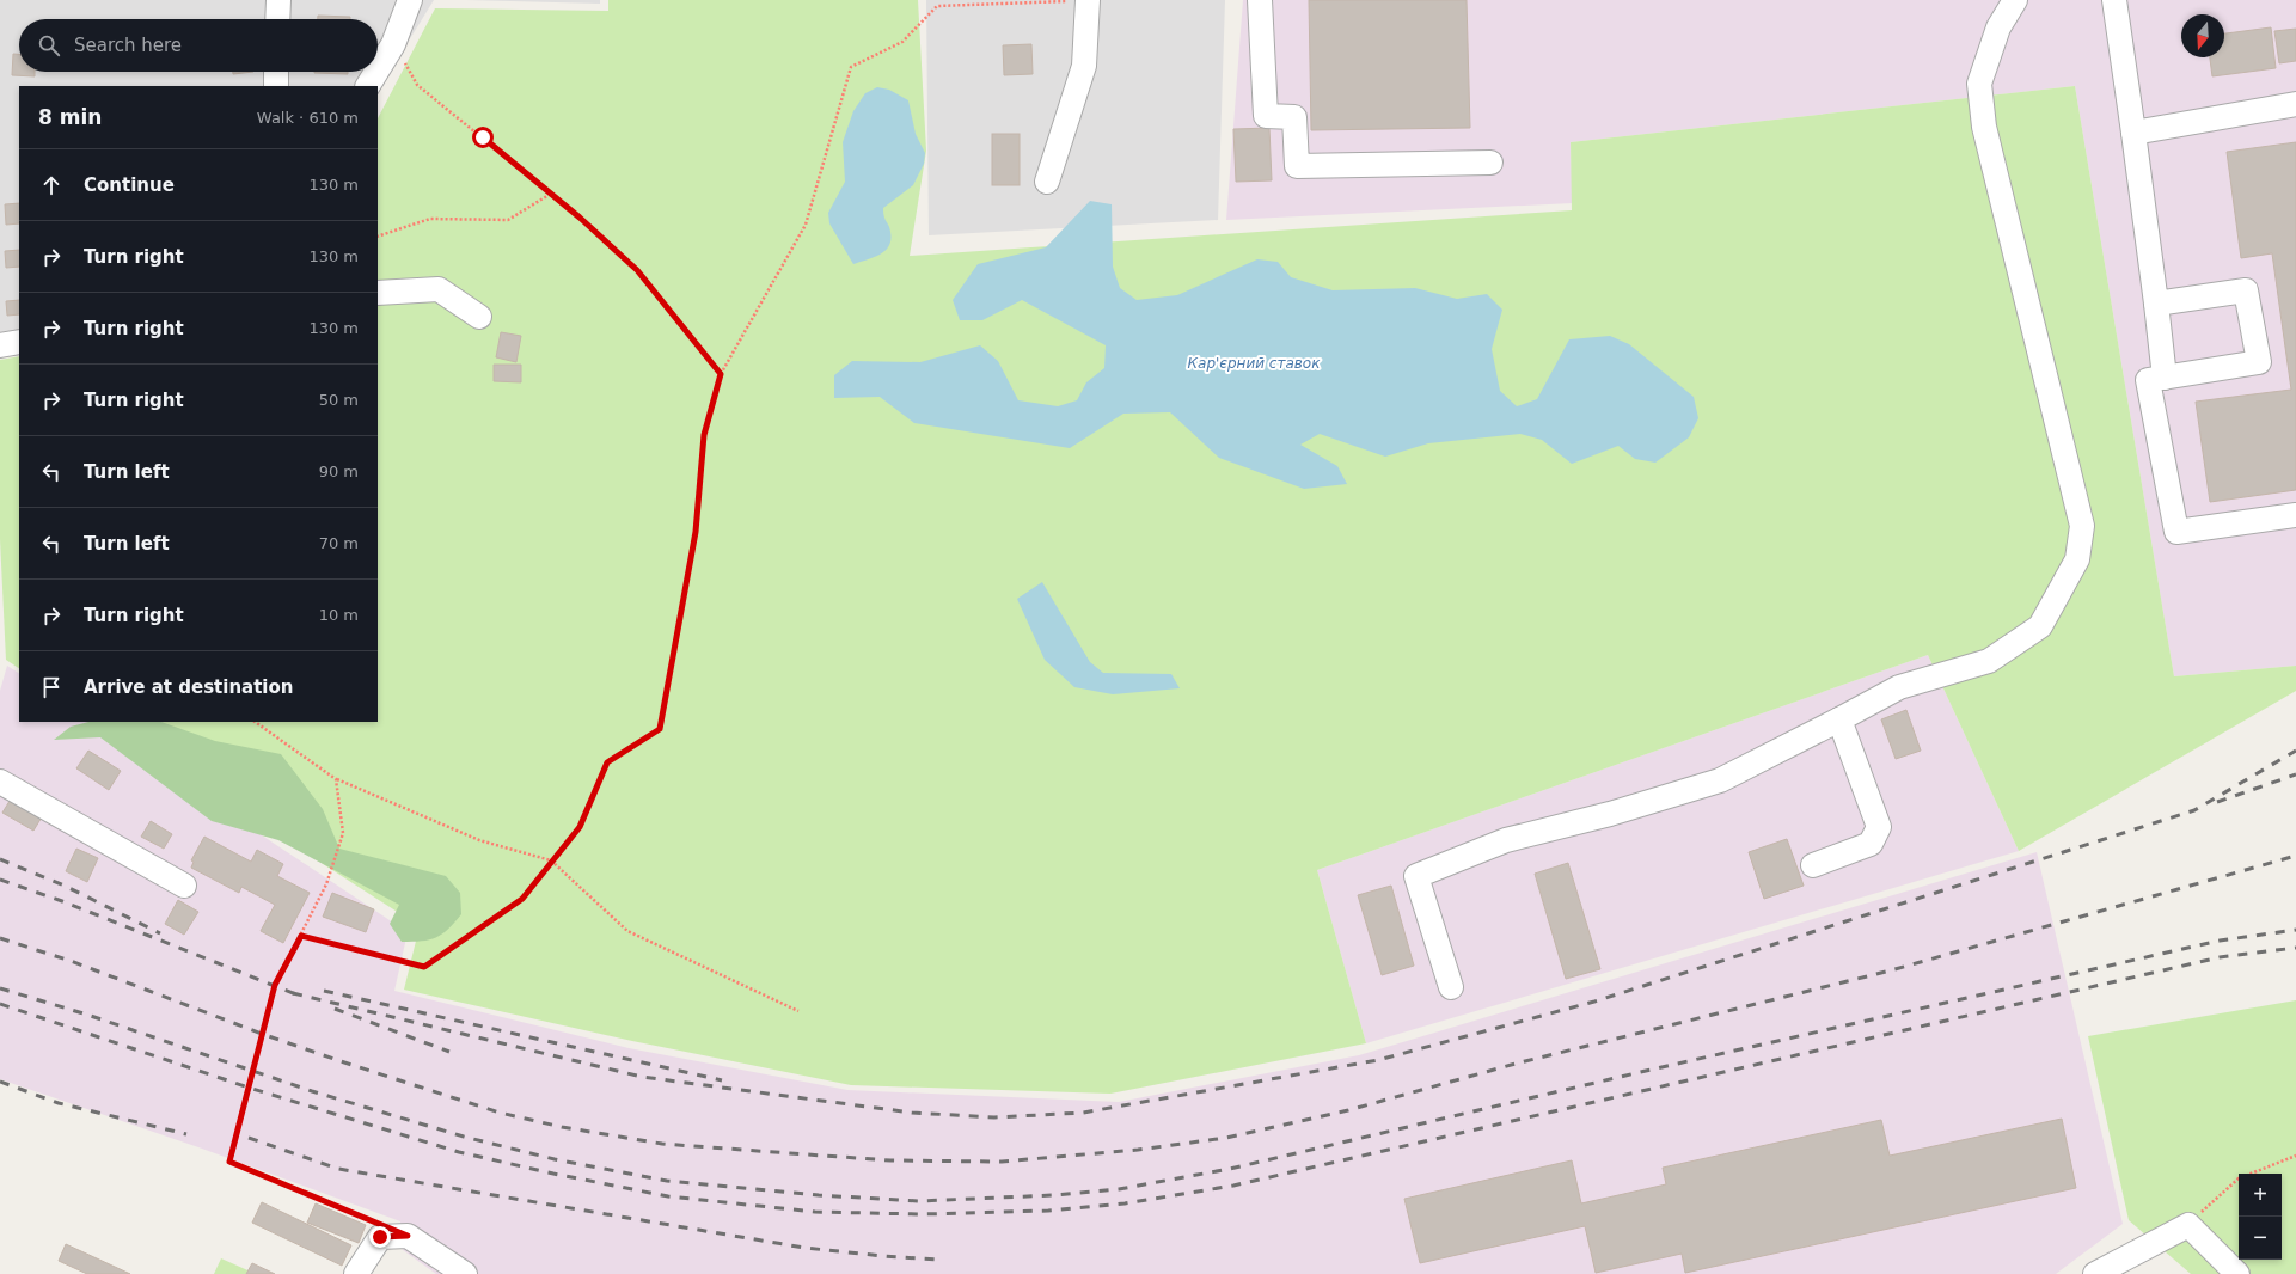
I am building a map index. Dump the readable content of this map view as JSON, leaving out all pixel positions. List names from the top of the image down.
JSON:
{
  "water": ["Кар'єрний ставок"],
  "north": "bottom",
  "page": {
    "search": "Search here",
    "heading": ["8 min", "Walk · 610 m"],
    "list": [
      ["Continue", "130 m"],
      ["Turn right", "130 m"],
      ["Turn right", "130 m"],
      ["Turn right", "50 m"],
      ["Turn left", "90 m"],
      ["Turn left", "70 m"],
      ["Turn right", "10 m"],
      "Arrive at destination"
    ],
    "map_buttons": ["+", "−"]
  }
}
